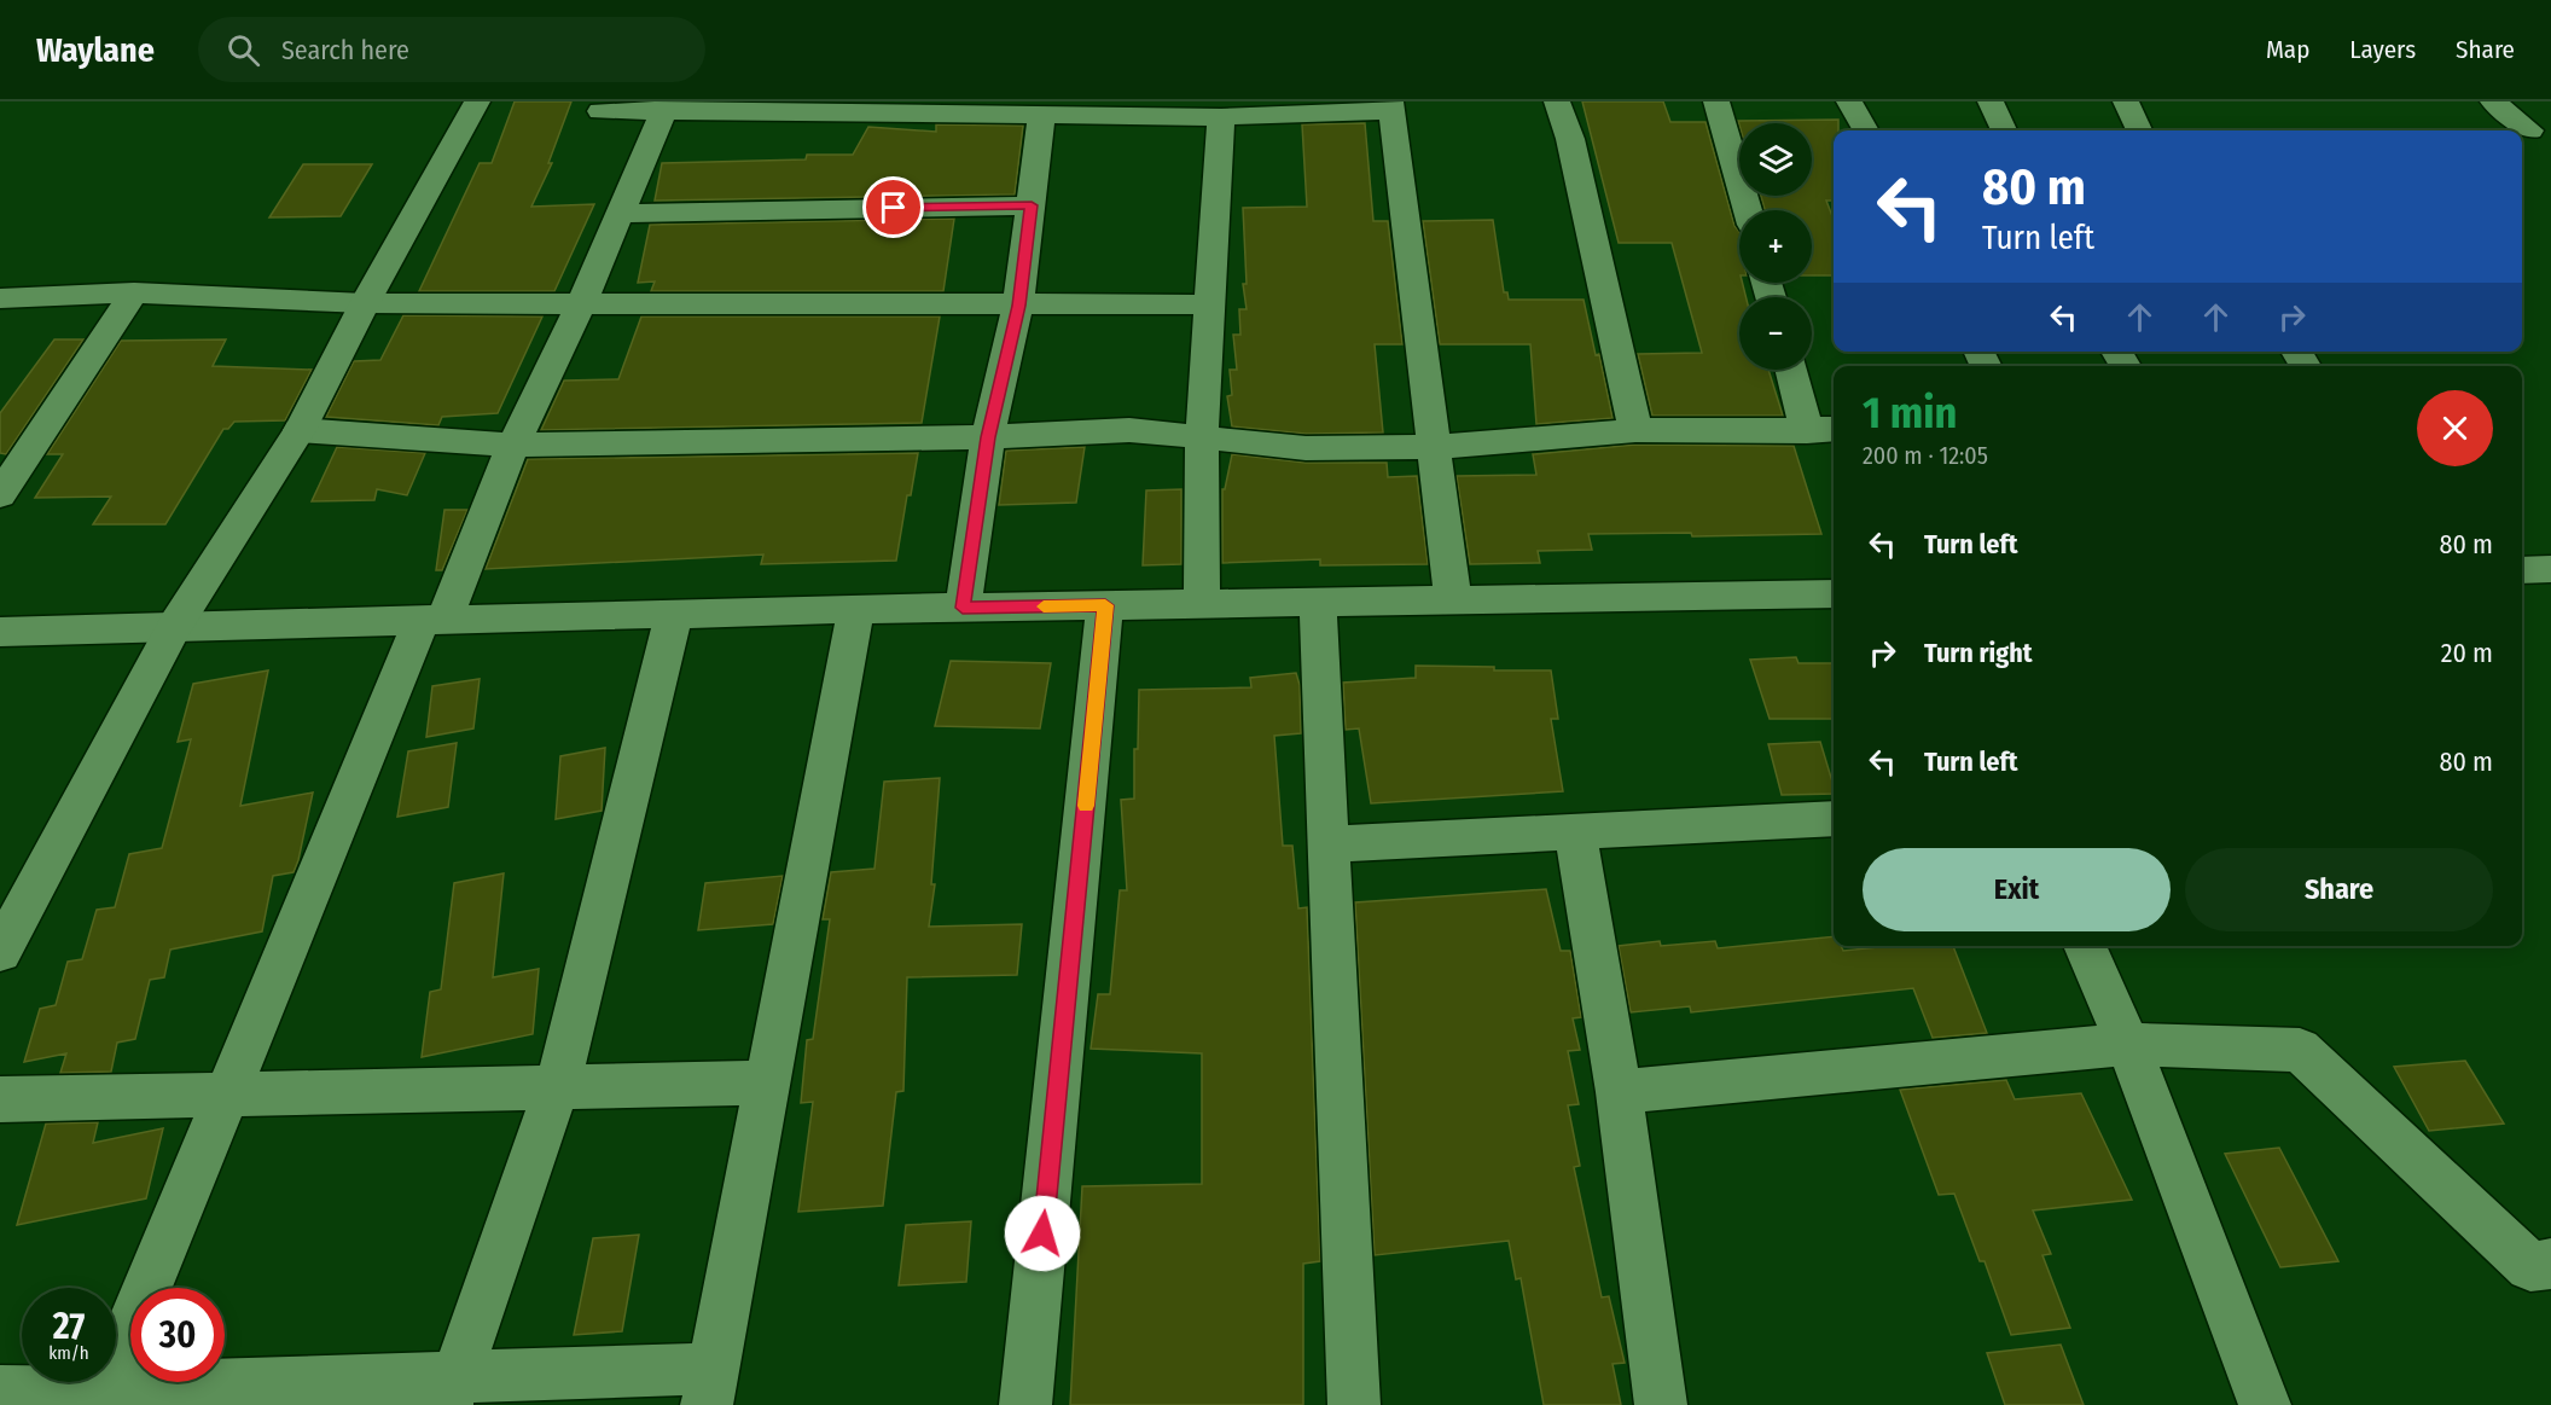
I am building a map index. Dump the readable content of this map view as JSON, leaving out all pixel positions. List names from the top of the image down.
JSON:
{
  "page": {
    "header": "Waylane",
    "search": "Search here",
    "nav": ["Map", "Layers", "Share"],
    "map_buttons": ["+", "−"],
    "turn": ["80 m", "Turn left"],
    "heading": ["1 min", "200 m · 12:05"],
    "list": [
      {
        "name": "Turn left",
        "value": "80 m"
      },
      {
        "name": "Turn right",
        "value": "20 m"
      },
      {
        "name": "Turn left",
        "value": "80 m"
      }
    ],
    "buttons": ["Exit", "Share"],
    "speed": "27 km/h",
    "limit": "30"
  }
}
